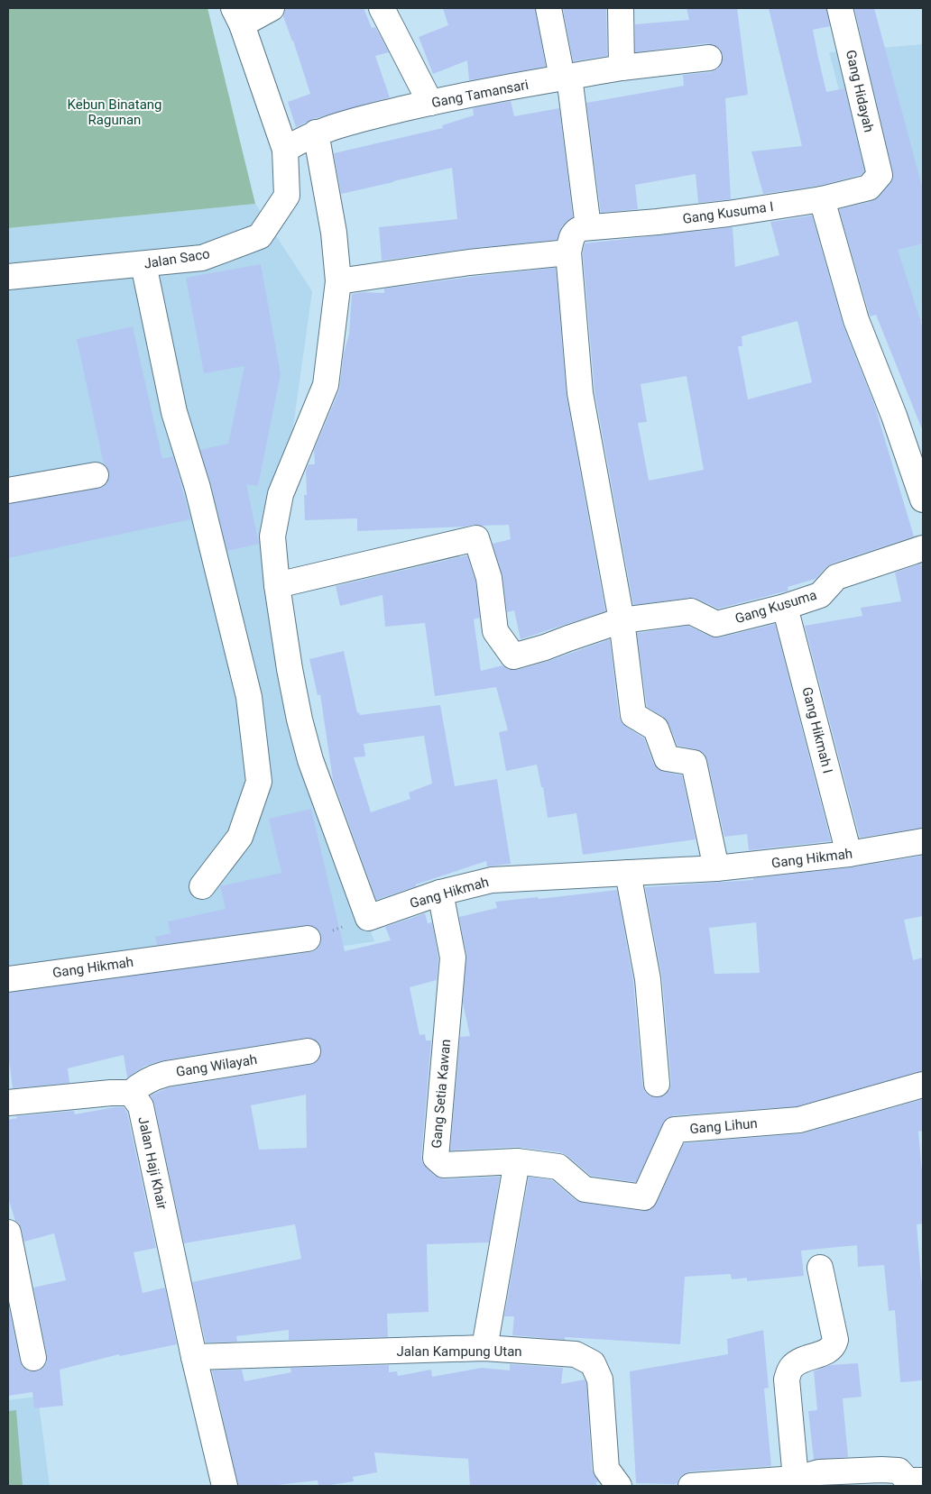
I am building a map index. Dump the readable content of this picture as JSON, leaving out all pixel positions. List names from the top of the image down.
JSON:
{
  "streets": {
    "street": [
      "Gang Hidayah",
      "Gang Tamansari",
      "Gang Kusuma I",
      "Jalan Saco",
      "Gang Kusuma",
      "Gang Hikmah I",
      "Gang Hikmah",
      "Gang Wilayah",
      "Gang Setia Kawan",
      "Gang Lihun",
      "Jalan Haji Khair",
      "Jalan Kampung Utan"
    ]
  },
  "crossings": [
    ["Gang Hidayah", "Gang Kusuma I"],
    ["Gang Tamansari", "Jalan Saco"],
    ["Gang Kusuma", "Gang Hikmah I"],
    ["Gang Hikmah I", "Gang Hikmah"],
    ["Gang Hikmah", "Gang Setia Kawan"],
    ["Gang Wilayah", "Jalan Haji Khair"],
    ["Gang Setia Kawan", "Gang Lihun"],
    ["Jalan Haji Khair", "Jalan Kampung Utan"]
  ],
  "parks": ["Kebun Binatang Ragunan"]
}
